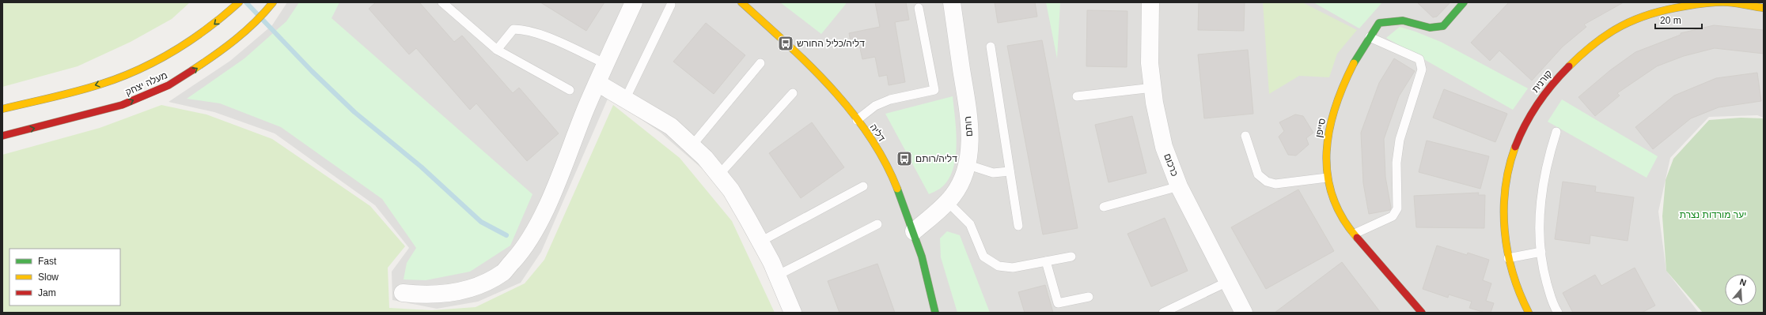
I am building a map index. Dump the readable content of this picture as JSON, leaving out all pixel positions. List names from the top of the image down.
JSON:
{
  "streets": {
    "street": [
      "קורנית",
      "מעלה יצחק",
      "רותם",
      "סייפן",
      "דליה",
      "כרכום"
    ]
  },
  "crossings": [
    ["רותם", "דליה"]
  ],
  "parks": ["יער מורדות נצרת"],
  "places": {
    "bus stop": ["דליה/כליל החורש", "דליה/רותם"]
  },
  "legend": ["Fast", "Slow", "Jam"],
  "scale_bar": "20 m",
  "north": "top"
}
